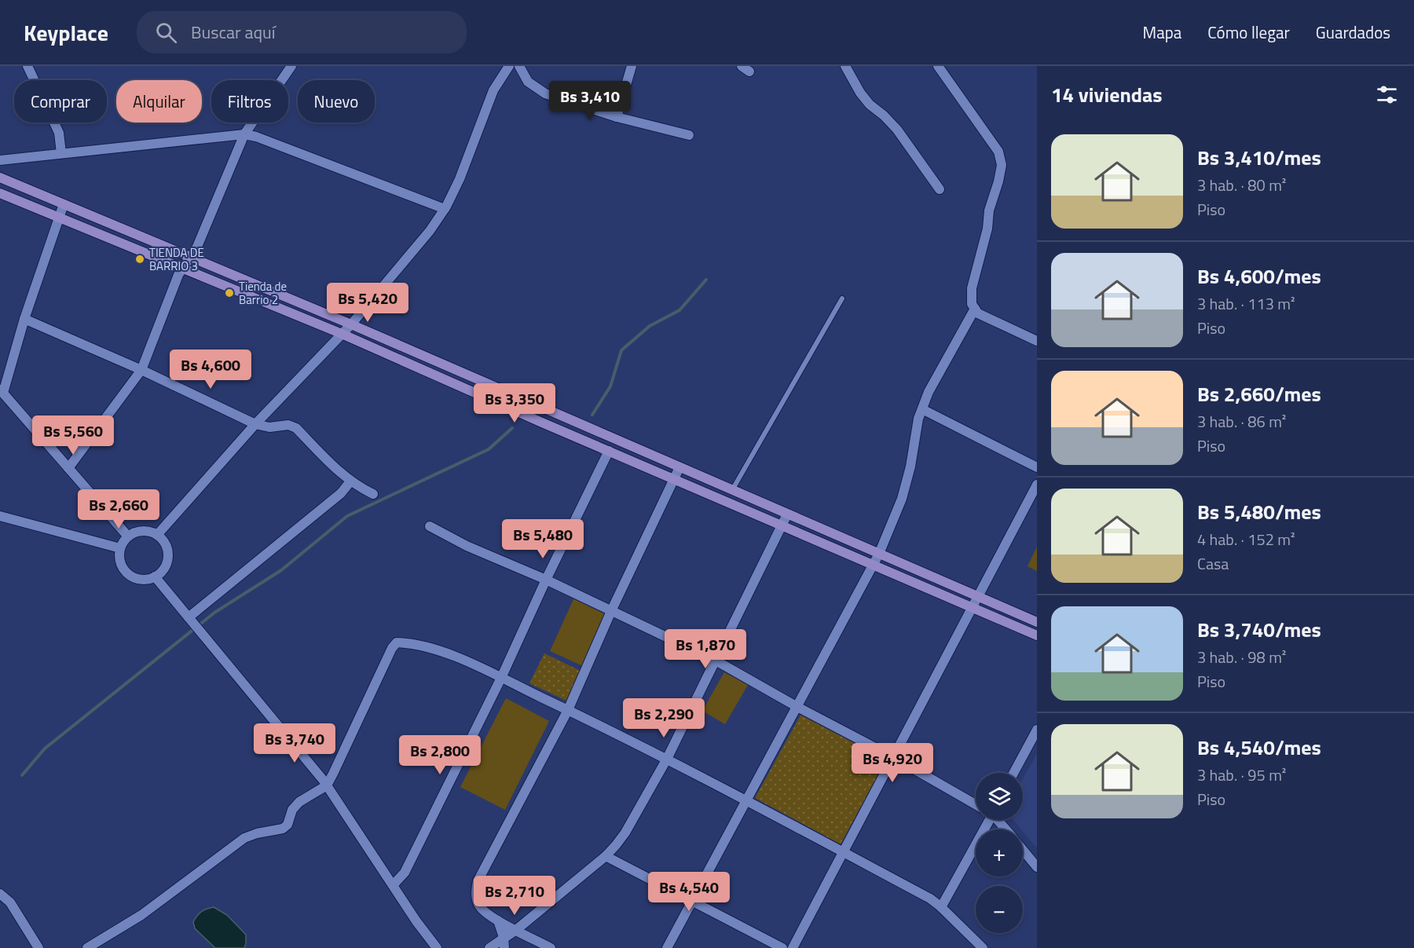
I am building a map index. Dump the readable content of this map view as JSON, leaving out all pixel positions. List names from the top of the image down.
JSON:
{
  "places": ["TIENDA DE BARRIO 3", "Tienda de Barrio 2"],
  "page": {
    "header": "Keyplace",
    "search": "Buscar aquí",
    "nav": ["Mapa", "Cómo llegar", "Guardados"],
    "heading": "14 viviendas",
    "chip": [
      "Comprar",
      "Alquilar",
      "Filtros",
      "Nuevo"
    ],
    "price": [
      "Bs 3,410",
      "Bs 5,420",
      "Bs 4,600",
      "Bs 3,350",
      "Bs 5,560",
      "Bs 2,660",
      "Bs 5,480",
      "Bs 1,870",
      "Bs 2,290",
      "Bs 3,740",
      "Bs 2,800",
      "Bs 4,920",
      "Bs 4,540",
      "Bs 2,710"
    ],
    "list": [
      {
        "name": "Bs 3,410/mes",
        "note": "3 hab. · 80 m² · Piso"
      },
      {
        "name": "Bs 4,600/mes",
        "note": "3 hab. · 113 m² · Piso"
      },
      {
        "name": "Bs 2,660/mes",
        "note": "3 hab. · 86 m² · Piso"
      },
      {
        "name": "Bs 5,480/mes",
        "note": "4 hab. · 152 m² · Casa"
      },
      {
        "name": "Bs 3,740/mes",
        "note": "3 hab. · 98 m² · Piso"
      },
      {
        "name": "Bs 4,540/mes",
        "note": "3 hab. · 95 m² · Piso"
      }
    ],
    "map_buttons": ["+", "−"]
  }
}
